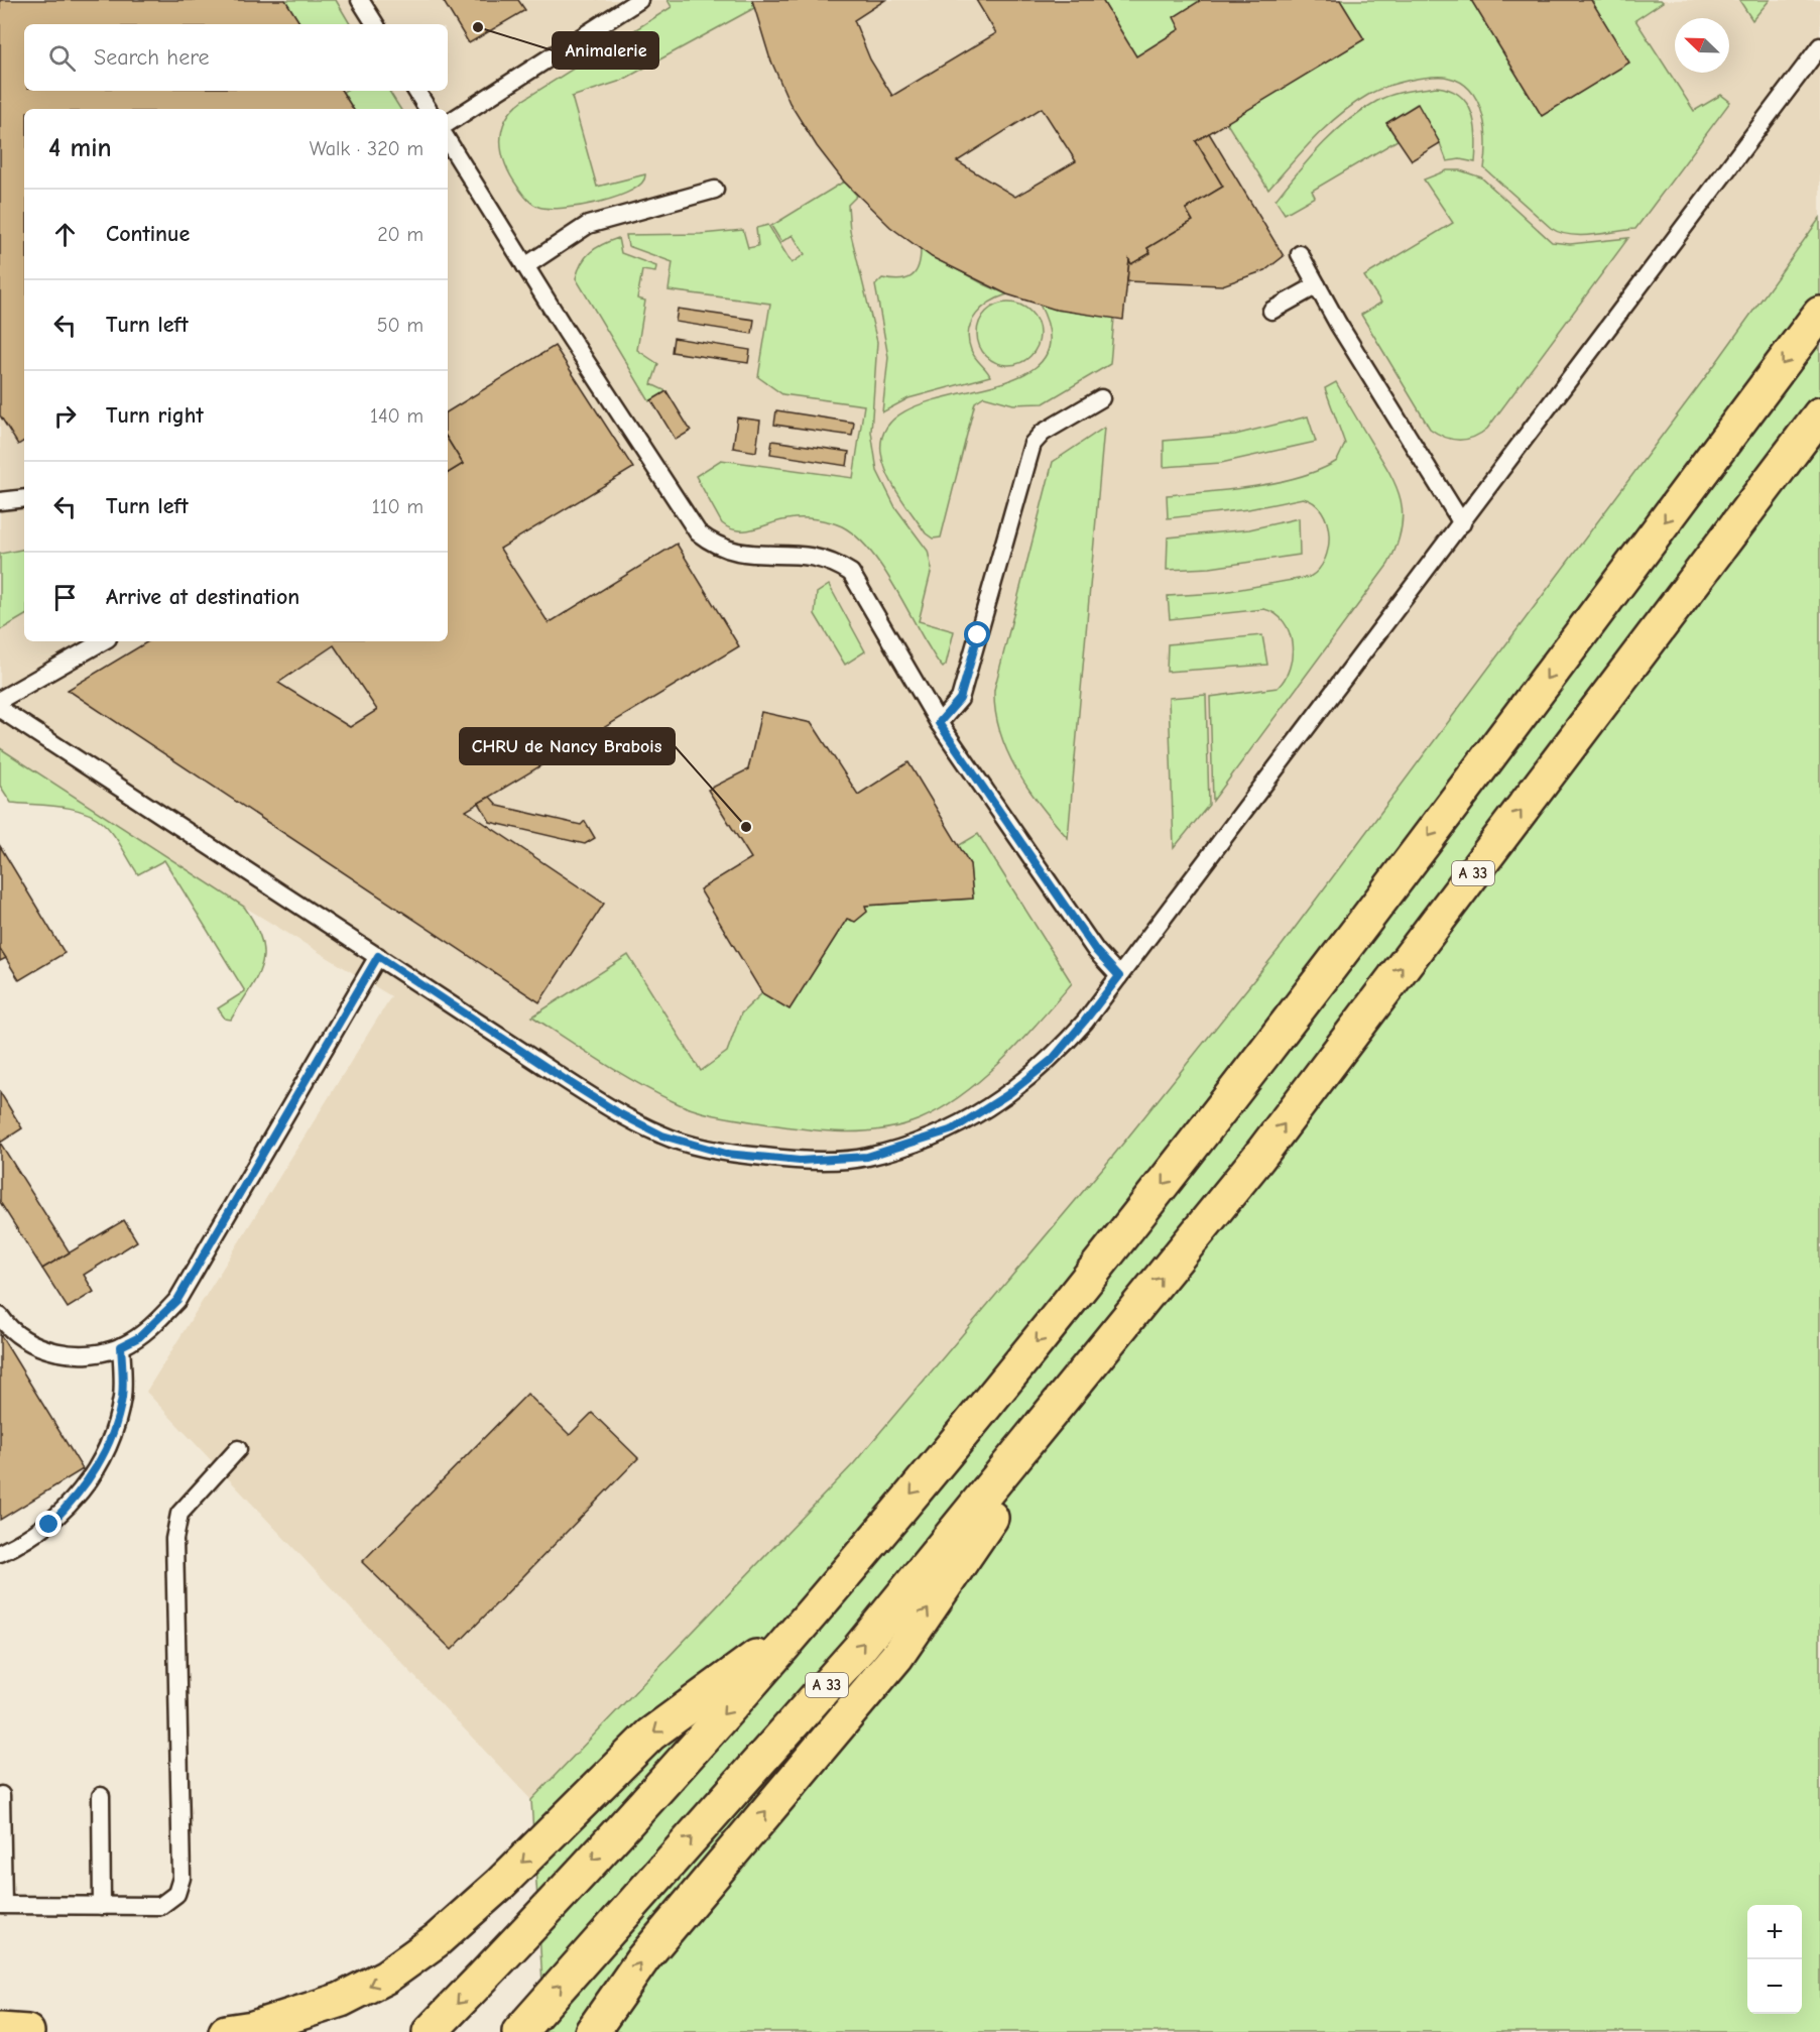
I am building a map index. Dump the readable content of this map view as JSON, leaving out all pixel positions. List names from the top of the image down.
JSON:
{
  "streets": {
    "highway": ["A 33"]
  },
  "places": ["Animalerie", "CHRU de Nancy Brabois"],
  "north": "top left",
  "page": {
    "search": "Search here",
    "heading": ["4 min", "Walk · 320 m"],
    "list": [
      ["Continue", "20 m"],
      ["Turn left", "50 m"],
      ["Turn right", "140 m"],
      ["Turn left", "110 m"],
      "Arrive at destination"
    ],
    "map_buttons": ["+", "−"]
  }
}
